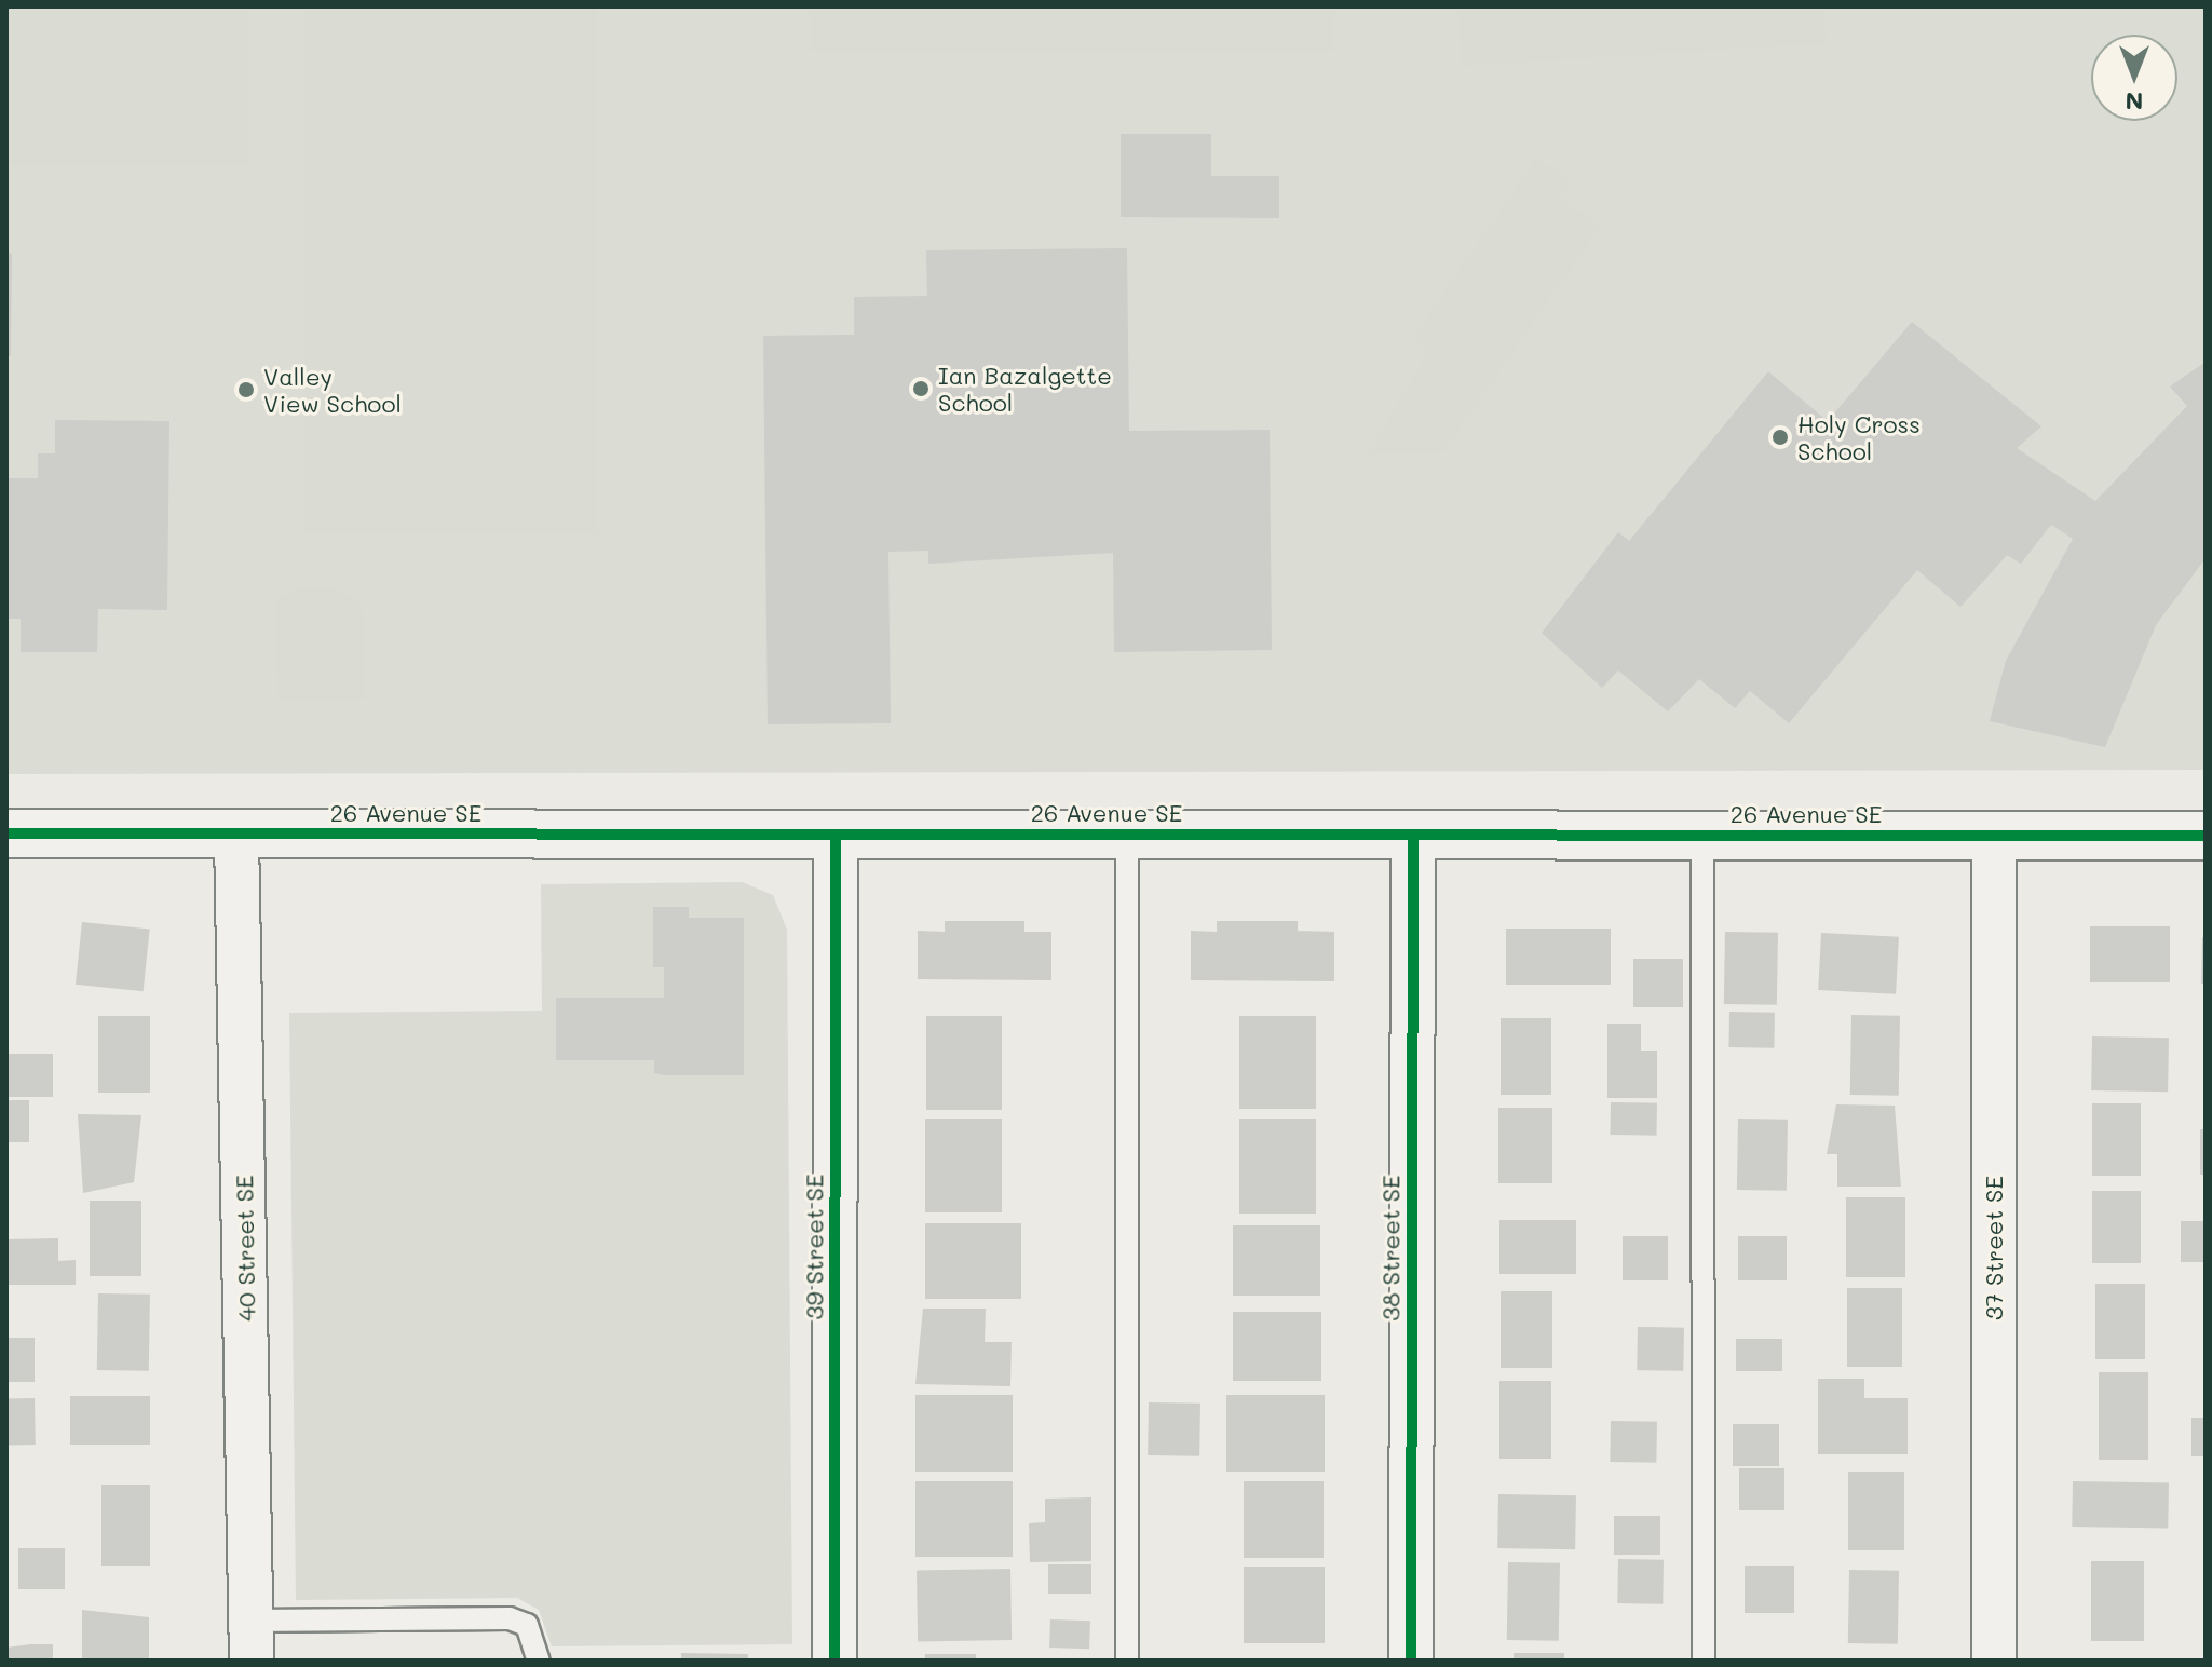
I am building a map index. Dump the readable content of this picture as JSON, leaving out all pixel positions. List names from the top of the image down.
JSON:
{
  "streets": {
    "street": [
      "26 Avenue SE",
      "39 Street SE",
      "40 Street SE",
      "38 Street SE",
      "37 Street SE"
    ]
  },
  "crossings": [
    ["26 Avenue SE", "39 Street SE"],
    ["26 Avenue SE", "40 Street SE"],
    ["26 Avenue SE", "38 Street SE"],
    ["26 Avenue SE", "37 Street SE"]
  ],
  "places": ["Ian Bazalgette School", "Valley View School", "Holy Cross School"],
  "north": "bottom"
}
